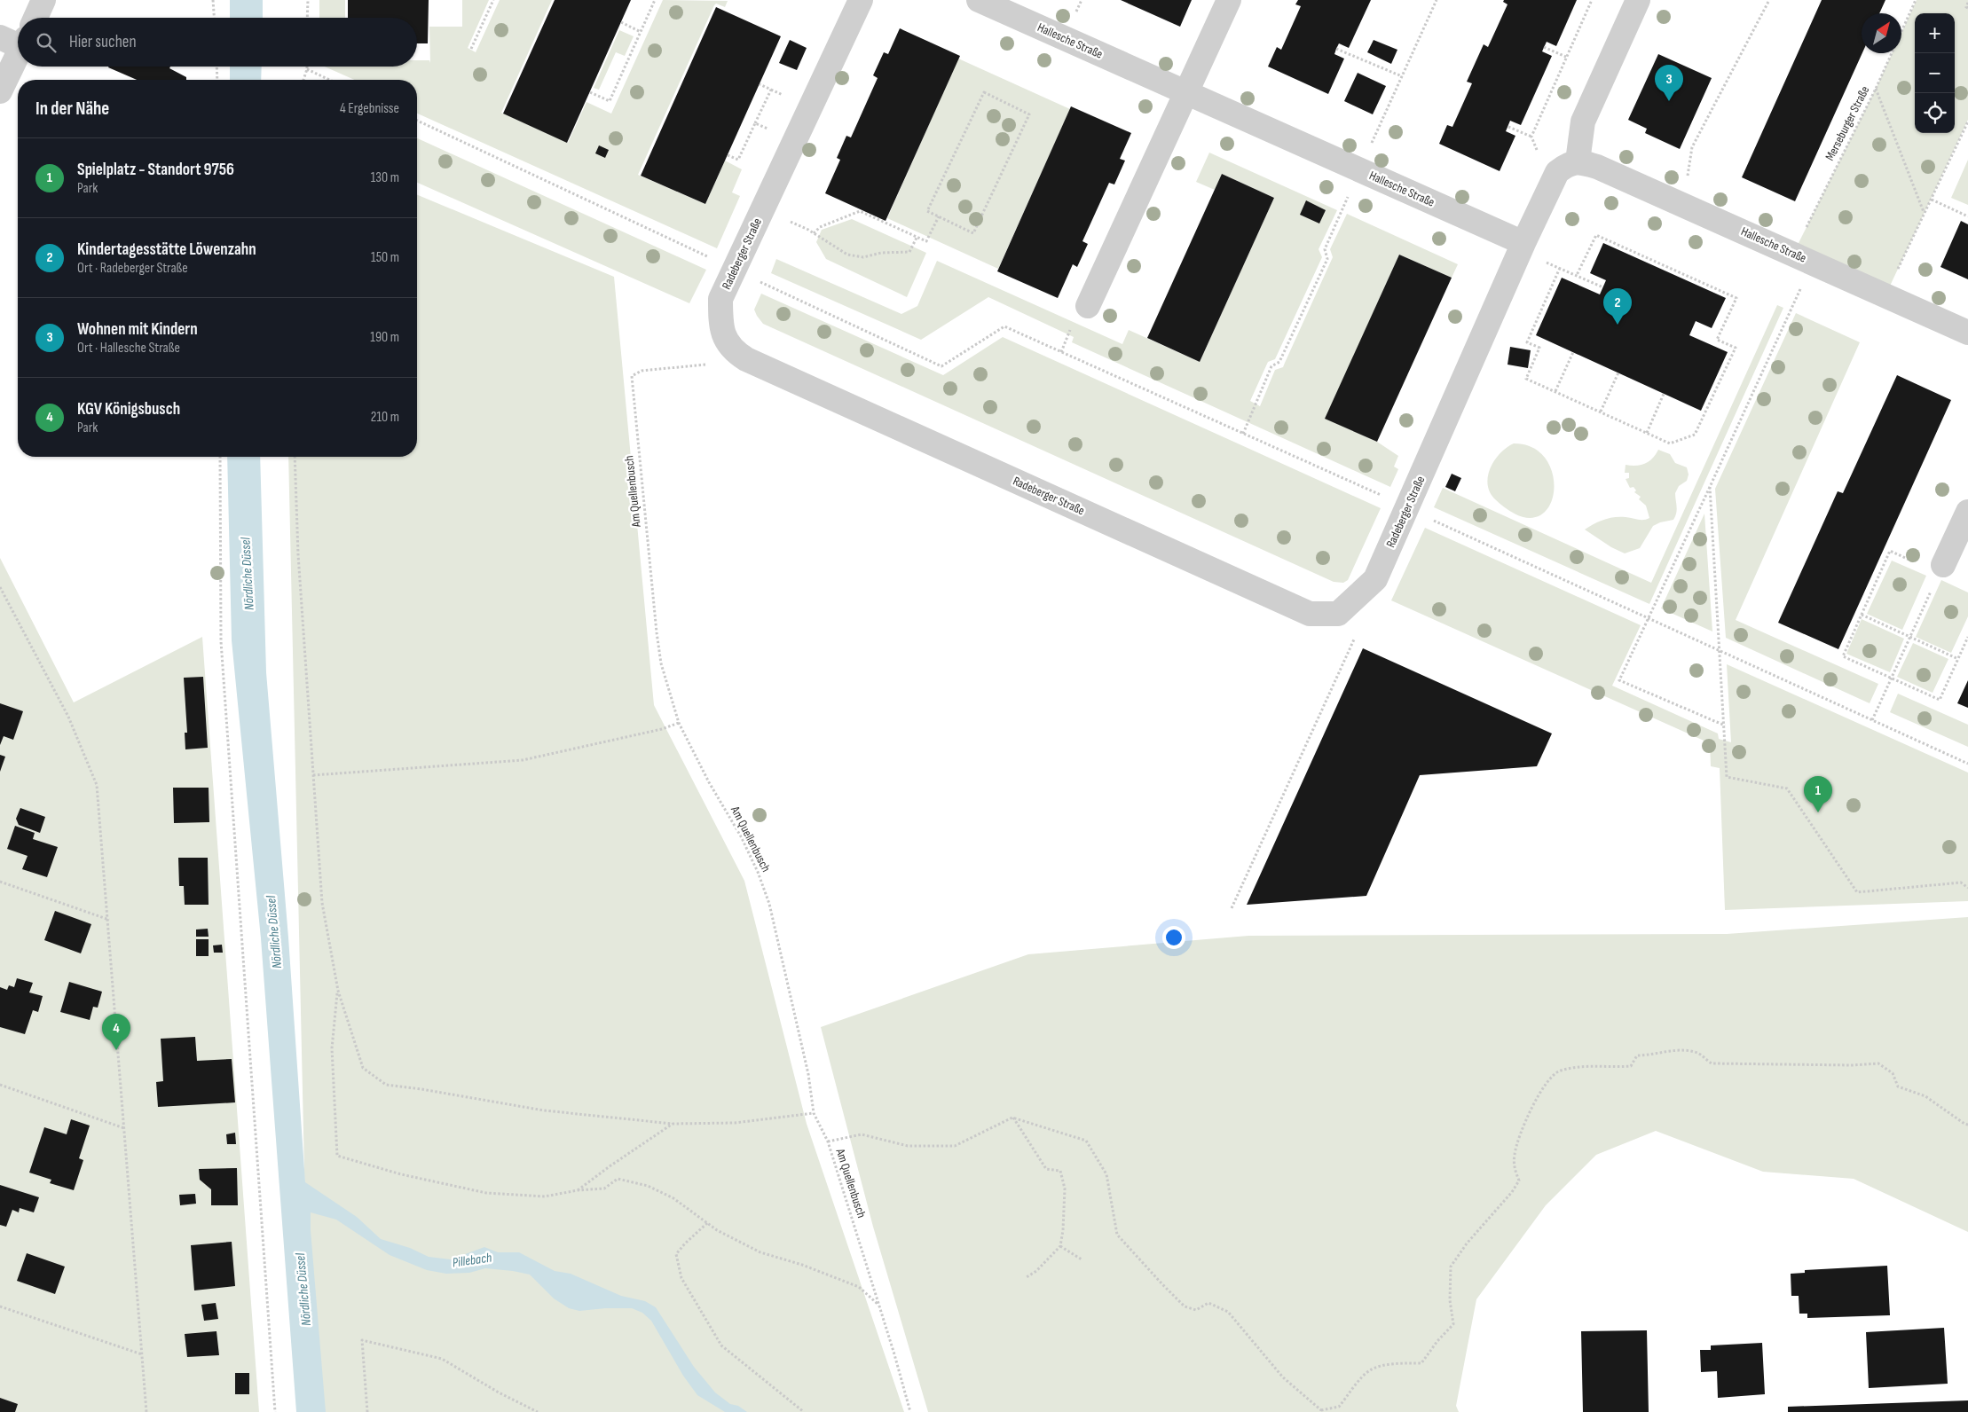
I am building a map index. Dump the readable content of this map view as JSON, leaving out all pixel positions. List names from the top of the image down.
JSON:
{
  "streets": {
    "street": ["Hallesche Straße", "Radeberger Straße"],
    "path": ["Merseburger Straße", "Am Quellenbusch"]
  },
  "crossings": [
    ["Hallesche Straße", "Merseburger Straße"],
    ["Hallesche Straße", "Radeberger Straße"],
    ["Radeberger Straße", "Am Quellenbusch"]
  ],
  "water": ["Nördliche Düssel", "Pillebach"],
  "north": "top right",
  "page": {
    "map_buttons": ["+", "−"],
    "search": "Hier suchen",
    "pins": [
      "3",
      "2",
      "1",
      "4"
    ],
    "heading": ["In der Nähe", "4 Ergebnisse"],
    "list": [
      {
        "mark": "1",
        "name": "Spielplatz - Standort 9756",
        "note": "Park",
        "value": "130 m"
      },
      {
        "mark": "2",
        "name": "Kindertagesstätte Löwenzahn",
        "note": "Ort · Radeberger Straße",
        "value": "150 m"
      },
      {
        "mark": "3",
        "name": "Wohnen mit Kindern",
        "note": "Ort · Hallesche Straße",
        "value": "190 m"
      },
      {
        "mark": "4",
        "name": "KGV Königsbusch",
        "note": "Park",
        "value": "210 m"
      }
    ]
  }
}
